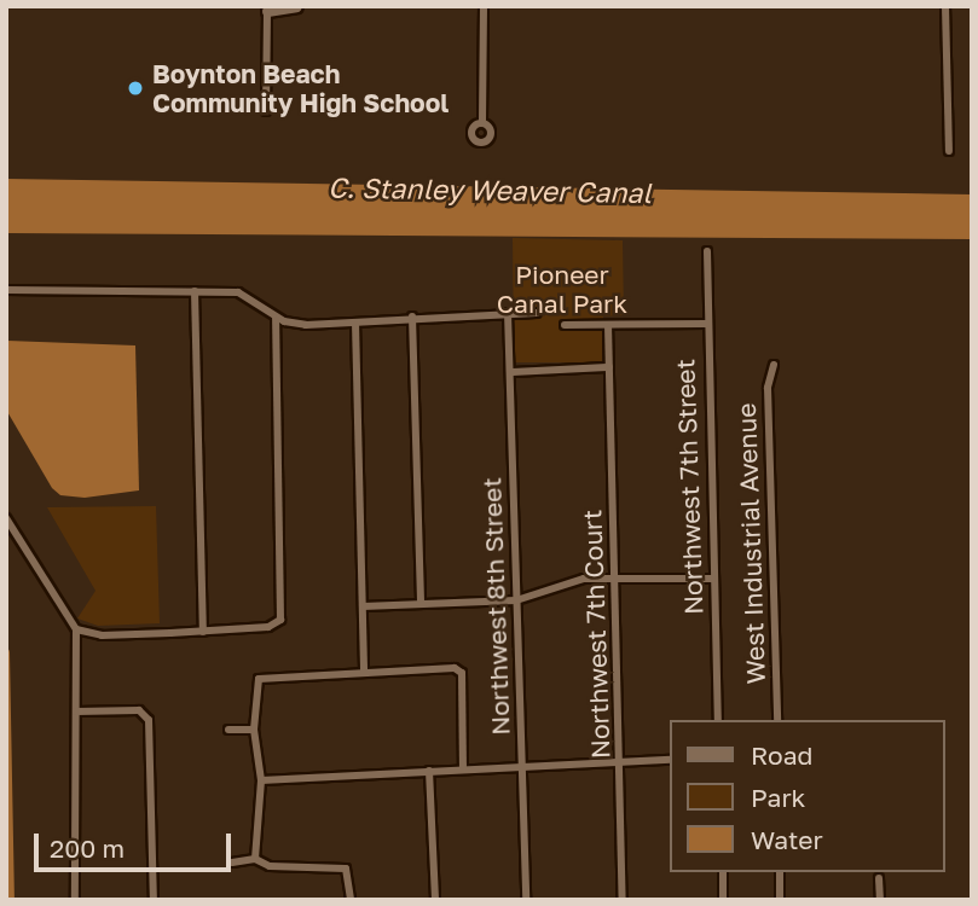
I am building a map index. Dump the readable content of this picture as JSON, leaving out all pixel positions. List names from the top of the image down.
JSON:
{
  "streets": {
    "street": [
      "Northwest 7th Street",
      "West Industrial Avenue",
      "Northwest 8th Street",
      "Northwest 7th Court"
    ]
  },
  "water": ["C. Stanley Weaver Canal"],
  "parks": ["Pioneer Canal Park"],
  "places": ["Boynton Beach Community High School"],
  "legend": ["Road", "Park", "Water"],
  "scale_bar": "200 m"
}
